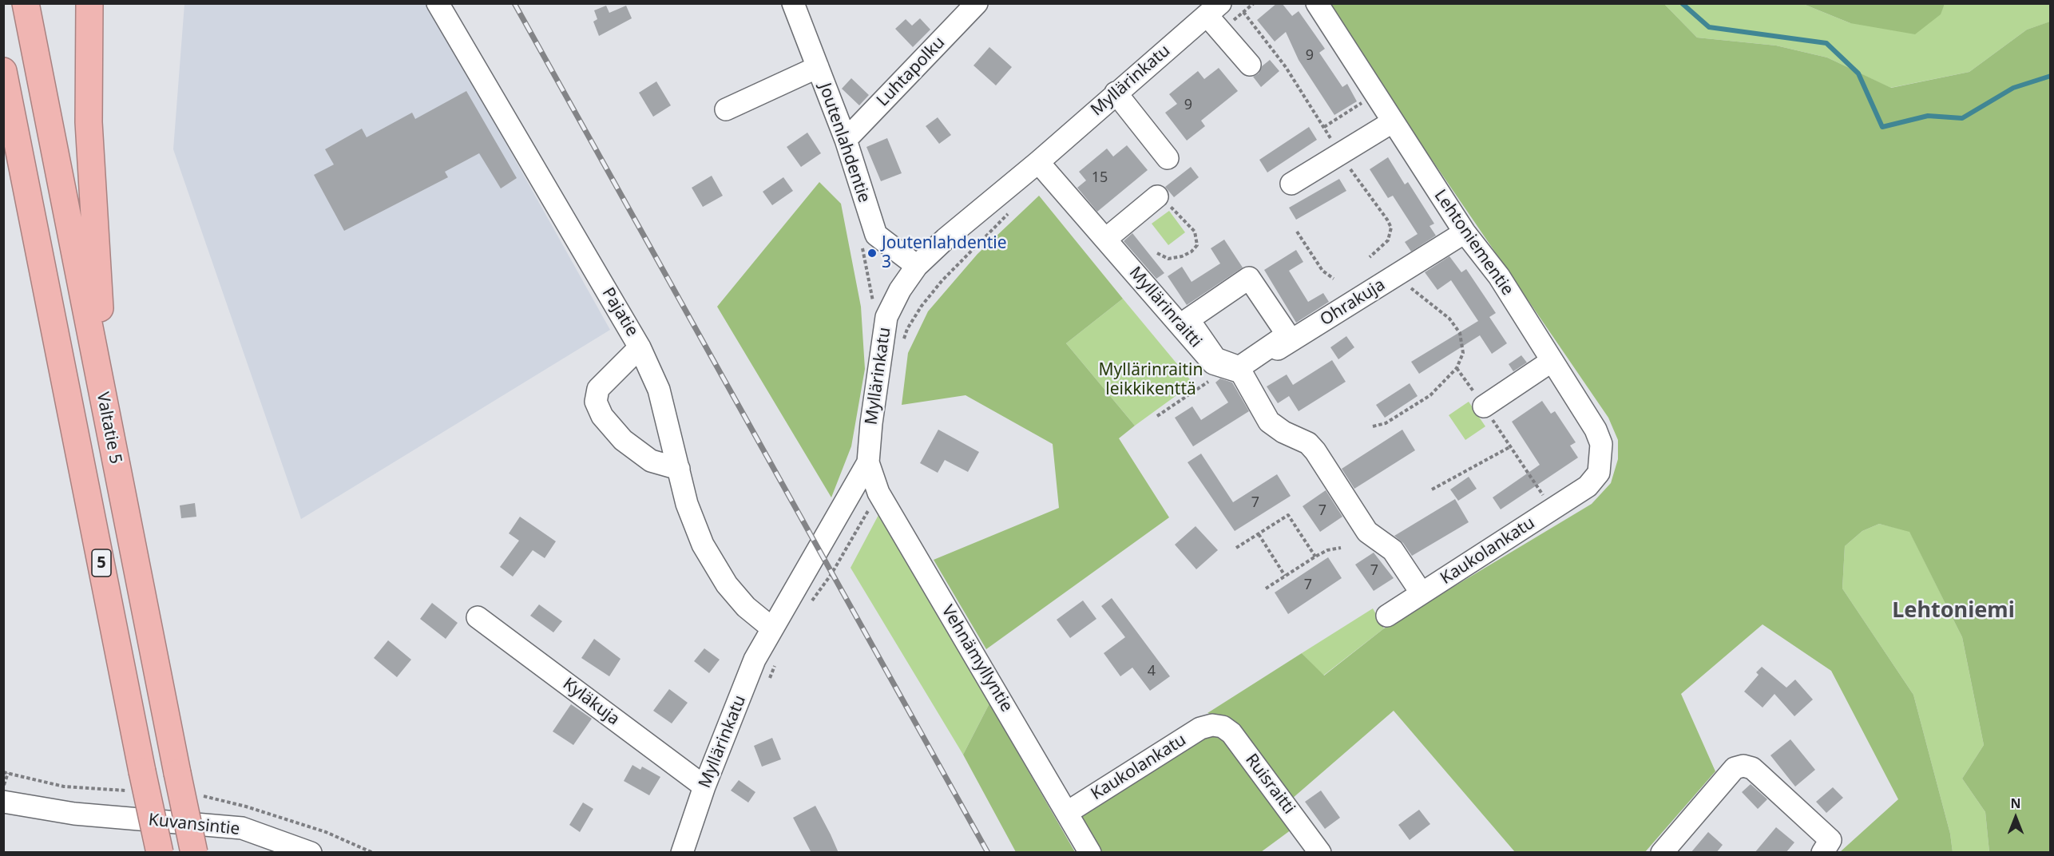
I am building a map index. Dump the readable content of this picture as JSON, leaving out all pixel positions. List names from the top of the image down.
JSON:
{
  "streets": {
    "highway": ["Valtatie 5", "5"],
    "street": [
      "Luhtapolku",
      "Myllärinkatu",
      "Joutenlahdentie",
      "Lehtoniementie",
      "Ohrakuja",
      "Myllärinraitti",
      "Pajatie",
      "Kaukolankatu",
      "Vehnämyllyntie",
      "Kyläkuja",
      "Ruisraitti",
      "Kuvansintie"
    ]
  },
  "crossings": [
    ["Luhtapolku", "Joutenlahdentie"],
    ["Myllärinkatu", "Joutenlahdentie"],
    ["Myllärinkatu", "Myllärinraitti"],
    ["Myllärinkatu", "Pajatie"],
    ["Myllärinkatu", "Vehnämyllyntie"],
    ["Myllärinkatu", "Kyläkuja"],
    ["Lehtoniementie", "Ohrakuja"],
    ["Lehtoniementie", "Kaukolankatu"],
    ["Ohrakuja", "Myllärinraitti"],
    ["Kaukolankatu", "Vehnämyllyntie"],
    ["Kaukolankatu", "Ruisraitti"]
  ],
  "districts": ["Lehtoniemi"],
  "parks": ["Myllärinraitin leikkikenttä"],
  "places": ["Joutenlahdentie 3"],
  "house_numbers": [
    "9",
    "9",
    "15",
    "7",
    "7",
    "7",
    "7",
    "4"
  ],
  "north": "top"
}
